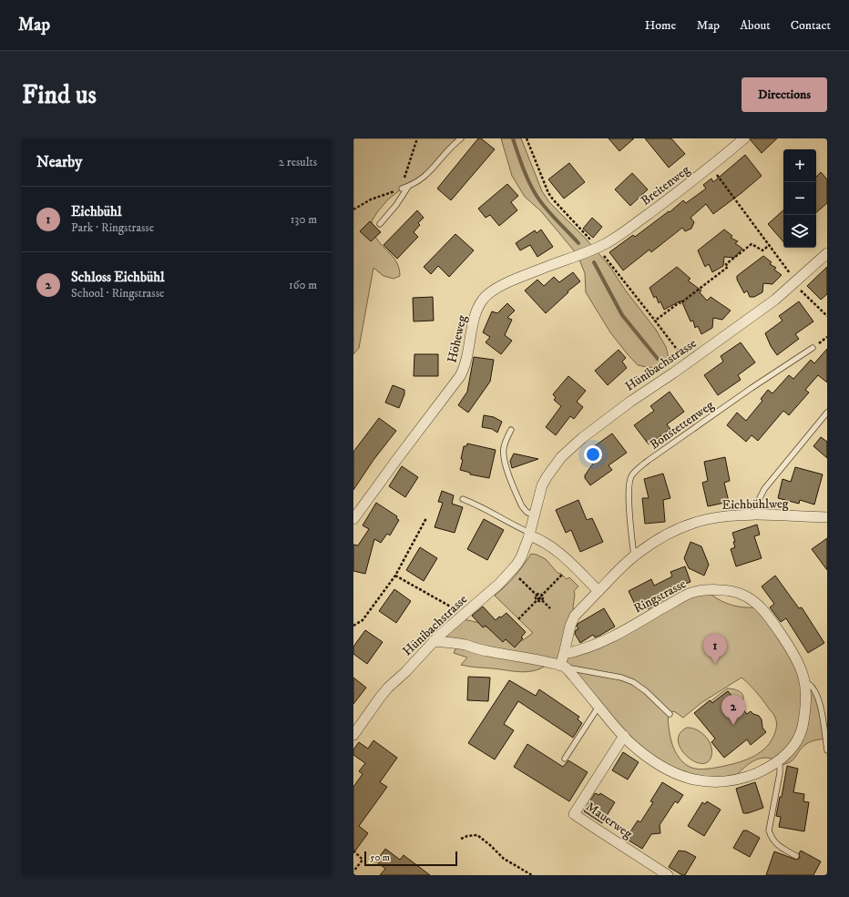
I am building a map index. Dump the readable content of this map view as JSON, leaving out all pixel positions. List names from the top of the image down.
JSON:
{
  "streets": {
    "street": [
      "Breitenweg",
      "Höheweg",
      "Hünibachstrasse",
      "Eichbühlweg",
      "Ringstrasse",
      "Mauerweg"
    ],
    "lane": ["Bonstettenweg"]
  },
  "crossings": [
    ["Breitenweg", "Höheweg"],
    ["Bonstettenweg", "Eichbühlweg"],
    ["Eichbühlweg", "Ringstrasse"],
    ["Ringstrasse", "Mauerweg"]
  ],
  "scale_bar": "50 m",
  "page": {
    "header": "Map",
    "nav": [
      "Home",
      "Map",
      "About",
      "Contact"
    ],
    "buttons": "Directions",
    "title": "Find us",
    "heading": ["Nearby", "2 results"],
    "map_buttons": ["+", "−"],
    "list": [
      {
        "mark": "1",
        "name": "Eichbühl",
        "note": "Park · Ringstrasse",
        "value": "130 m"
      },
      {
        "mark": "2",
        "name": "Schloss Eichbühl",
        "note": "School · Ringstrasse",
        "value": "160 m"
      }
    ],
    "pins": ["1", "2"],
    "scale": "50 m"
  }
}
